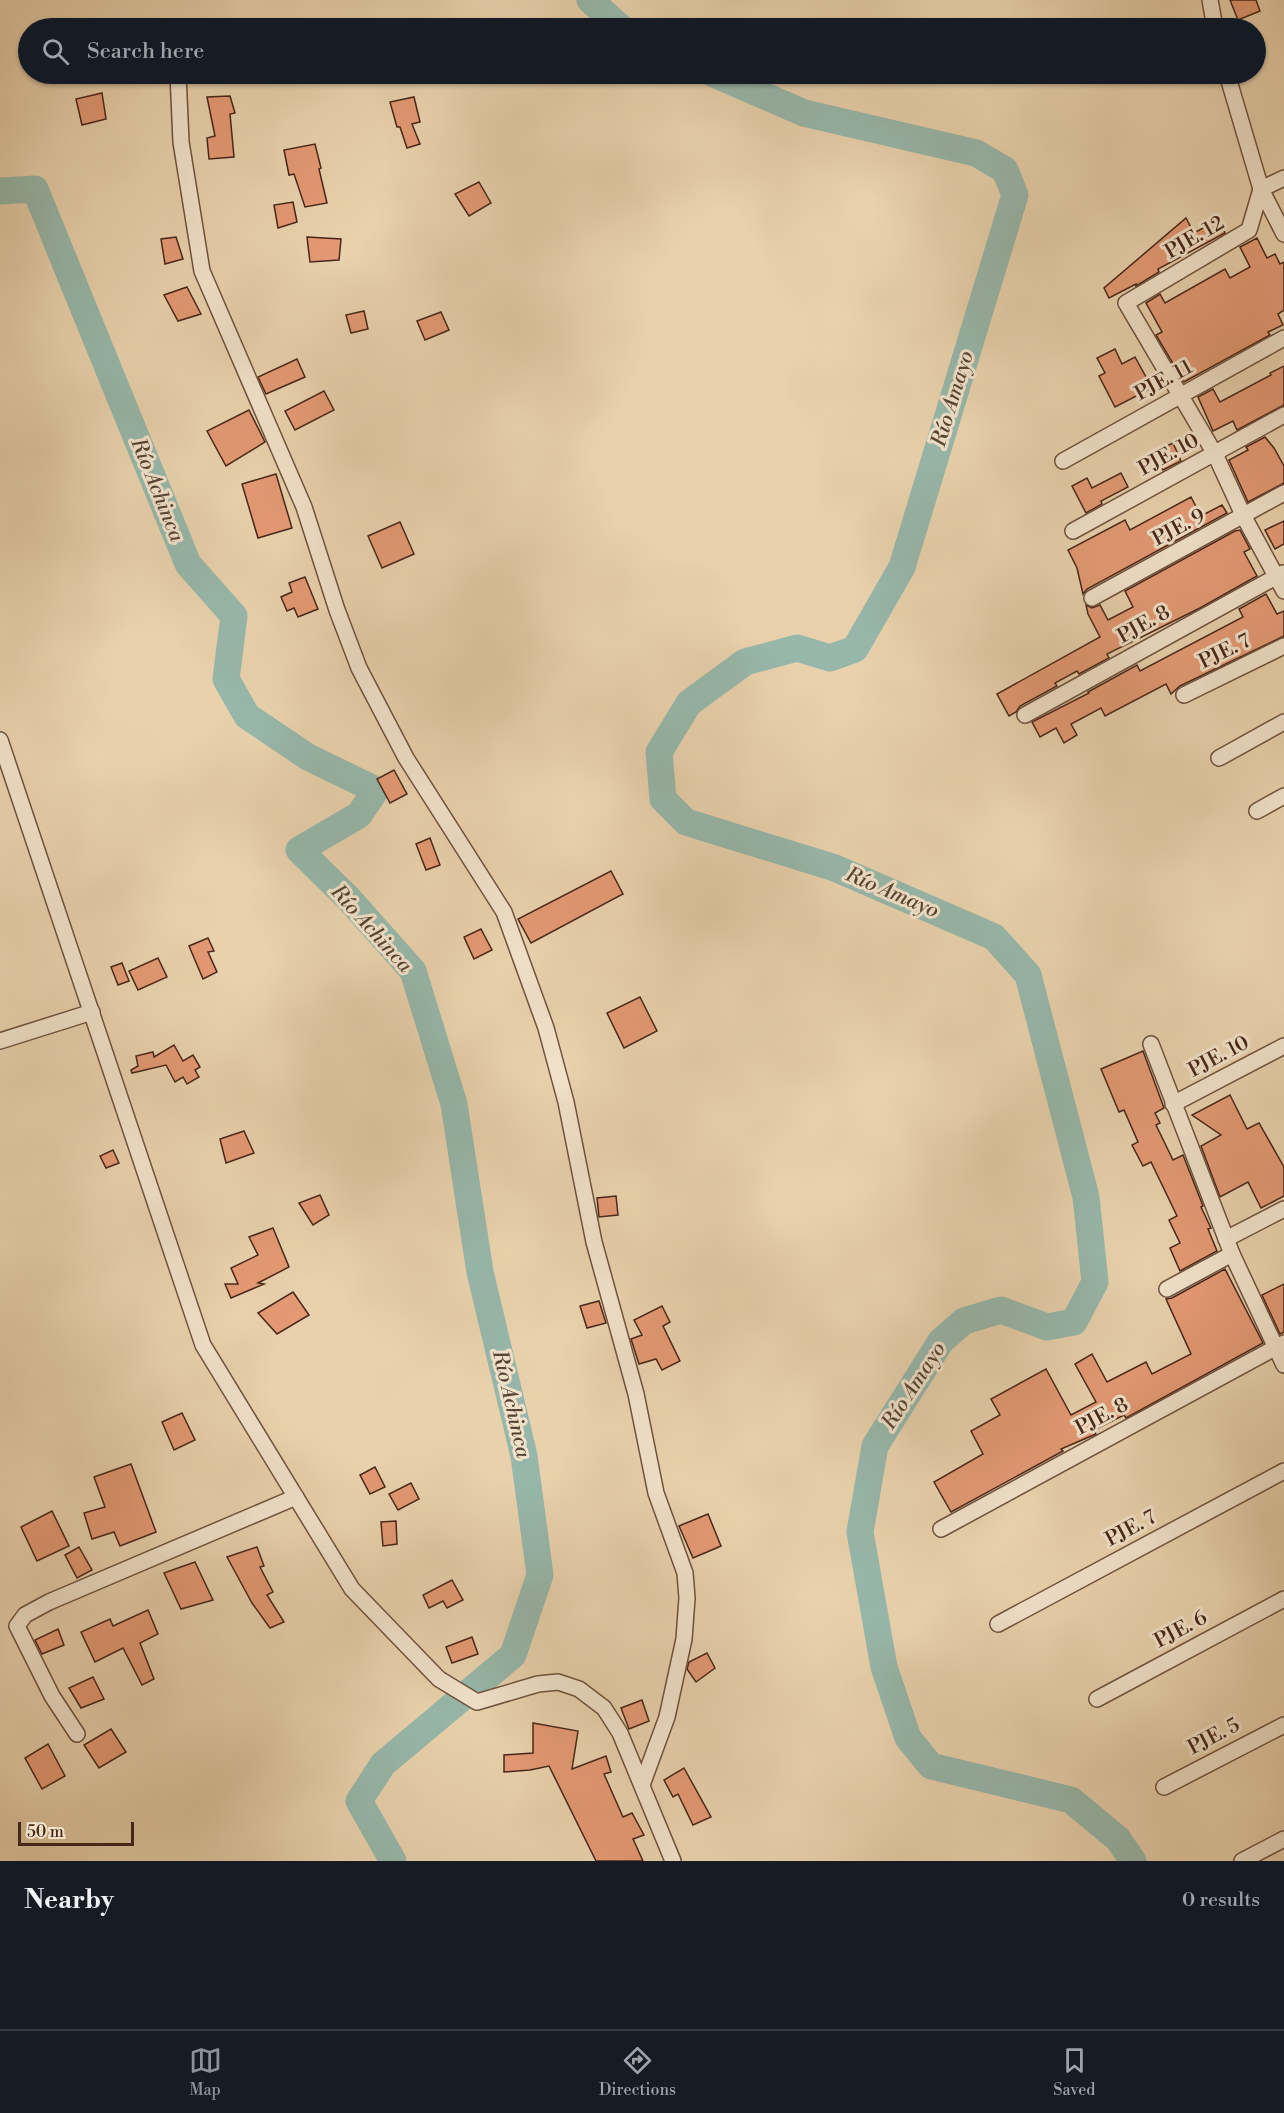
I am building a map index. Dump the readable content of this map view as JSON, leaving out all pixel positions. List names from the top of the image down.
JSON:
{
  "streets": {
    "street": [
      "PJE. 12",
      "PJE. 11",
      "PJE. 10",
      "PJE. 9",
      "PJE. 8",
      "PJE. 7",
      "PJE. 6",
      "PJE. 5"
    ]
  },
  "crossings": [
    ["PJE. 12", "PJE. 11"]
  ],
  "water": ["Río Amayo", "Río Achinca"],
  "scale_bar": "50 m",
  "page": {
    "search": "Search here",
    "scale": "50 m",
    "heading": ["Nearby", "0 results"],
    "nav": ["Map", "Directions", "Saved"]
  }
}
